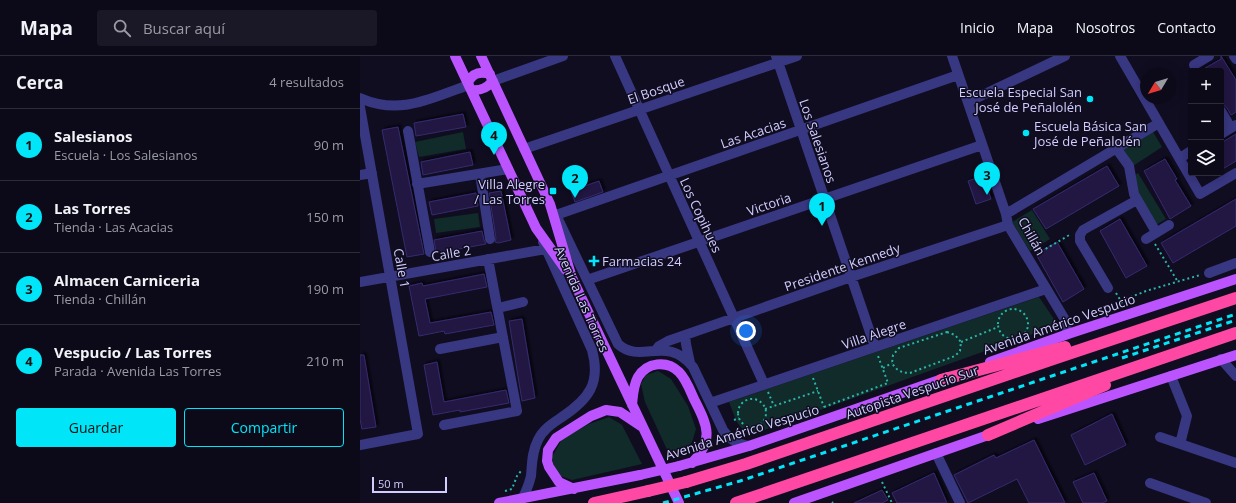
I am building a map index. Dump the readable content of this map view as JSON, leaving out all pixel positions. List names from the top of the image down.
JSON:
{
  "streets": {
    "highway": ["Autopista Vespucio Sur"],
    "main road": ["Avenida Las Torres", "Avenida Américo Vespucio"],
    "street": [
      "El Bosque",
      "Las Acacias",
      "Los Salesianos",
      "Victoria",
      "Los Copihues",
      "Chillán",
      "Calle 2",
      "Presidente Kennedy",
      "Calle 1",
      "Villa Alegre"
    ]
  },
  "crossings": [
    ["El Bosque", "Los Salesianos"],
    ["El Bosque", "Los Copihues"],
    ["El Bosque", "Avenida Las Torres"],
    ["Las Acacias", "Los Salesianos"],
    ["Las Acacias", "Los Copihues"],
    ["Las Acacias", "Chillán"],
    ["Las Acacias", "Avenida Las Torres"],
    ["Los Salesianos", "Victoria"],
    ["Los Salesianos", "Presidente Kennedy"],
    ["Los Salesianos", "Villa Alegre"],
    ["Victoria", "Los Copihues"],
    ["Victoria", "Chillán"],
    ["Victoria", "Avenida Las Torres"],
    ["Los Copihues", "Presidente Kennedy"],
    ["Los Copihues", "Villa Alegre"],
    ["Chillán", "Presidente Kennedy"],
    ["Chillán", "Avenida Américo Vespucio"],
    ["Chillán", "Villa Alegre"],
    ["Calle 2", "Calle 1"],
    ["Calle 2", "Avenida Las Torres"],
    ["Presidente Kennedy", "Avenida Las Torres"],
    ["Avenida Las Torres", "Avenida Américo Vespucio"],
    ["Avenida Las Torres", "Villa Alegre"]
  ],
  "places": {
    "other": ["Escuela Especial San José de Peñalolén", "Escuela Básica San José de Peñalolén"],
    "transit": ["Villa Alegre / Las Torres"],
    "health": ["Farmacias 24"]
  },
  "scale_bar": "50 m",
  "north": "bottom left",
  "page": {
    "header": "Mapa",
    "search": "Buscar aquí",
    "nav": [
      "Inicio",
      "Mapa",
      "Nosotros",
      "Contacto"
    ],
    "heading": ["Cerca", "4 resultados"],
    "map_buttons": ["+", "−"],
    "list": [
      {
        "mark": "1",
        "name": "Salesianos",
        "note": "Escuela · Los Salesianos",
        "value": "90 m"
      },
      {
        "mark": "2",
        "name": "Las Torres",
        "note": "Tienda · Las Acacias",
        "value": "150 m"
      },
      {
        "mark": "3",
        "name": "Almacen Carniceria",
        "note": "Tienda · Chillán",
        "value": "190 m"
      },
      {
        "mark": "4",
        "name": "Vespucio / Las Torres",
        "note": "Parada · Avenida Las Torres",
        "value": "210 m"
      }
    ],
    "pins": [
      "4",
      "3",
      "2",
      "1"
    ],
    "buttons": ["Guardar", "Compartir"],
    "scale": "50 m"
  }
}
